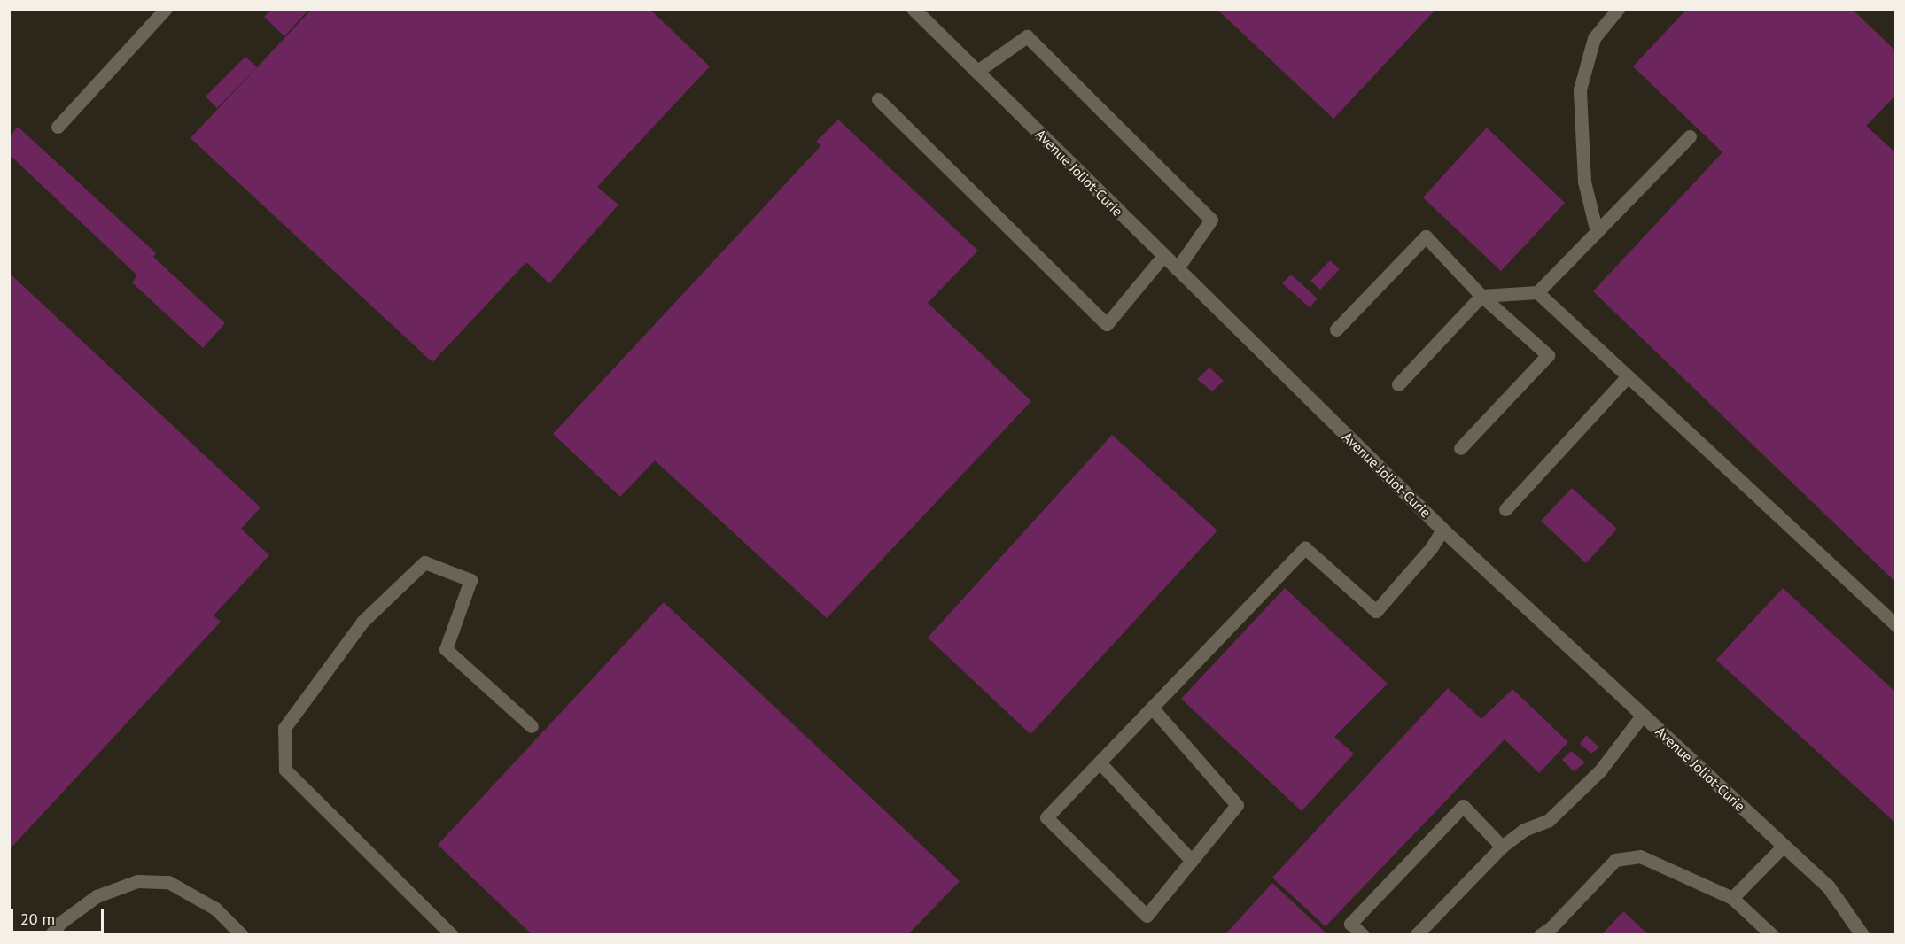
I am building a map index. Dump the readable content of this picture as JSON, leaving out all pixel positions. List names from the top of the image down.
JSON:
{
  "streets": {
    "street": ["Avenue Joliot-Curie"]
  },
  "scale_bar": "20 m"
}
